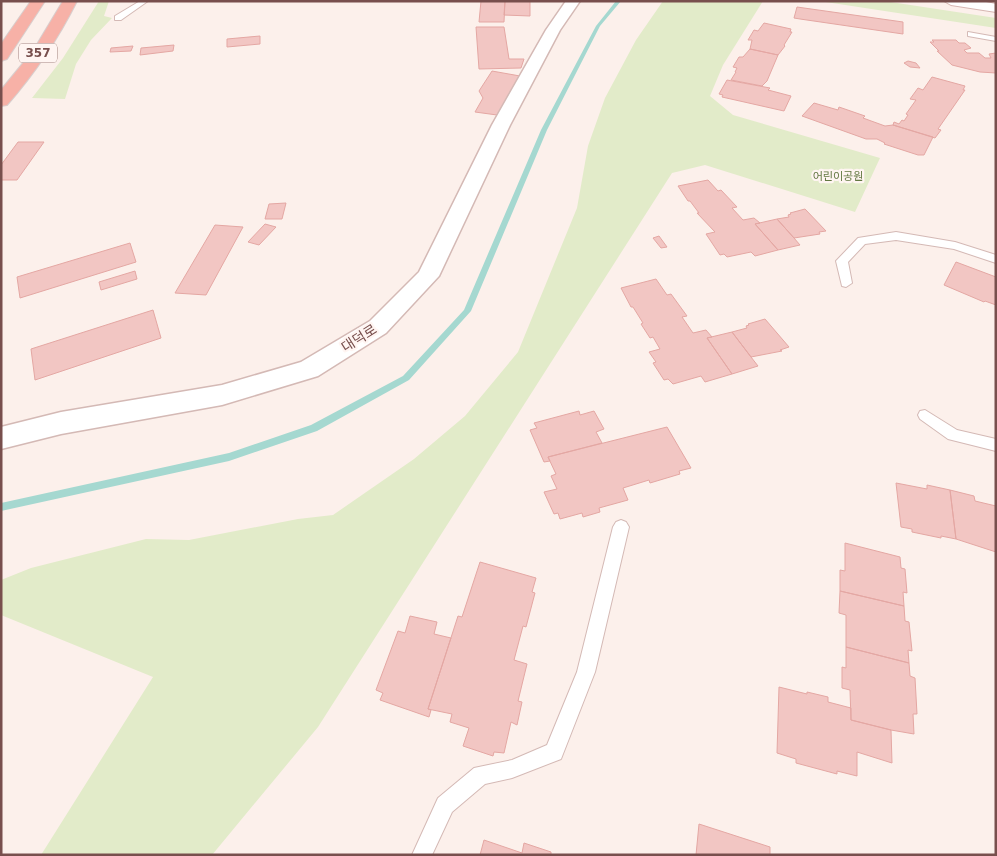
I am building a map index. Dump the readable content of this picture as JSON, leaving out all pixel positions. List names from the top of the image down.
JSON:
{
  "streets": {
    "highway": ["357"],
    "street": ["대덕로"]
  },
  "parks": ["어린이공원"]
}
